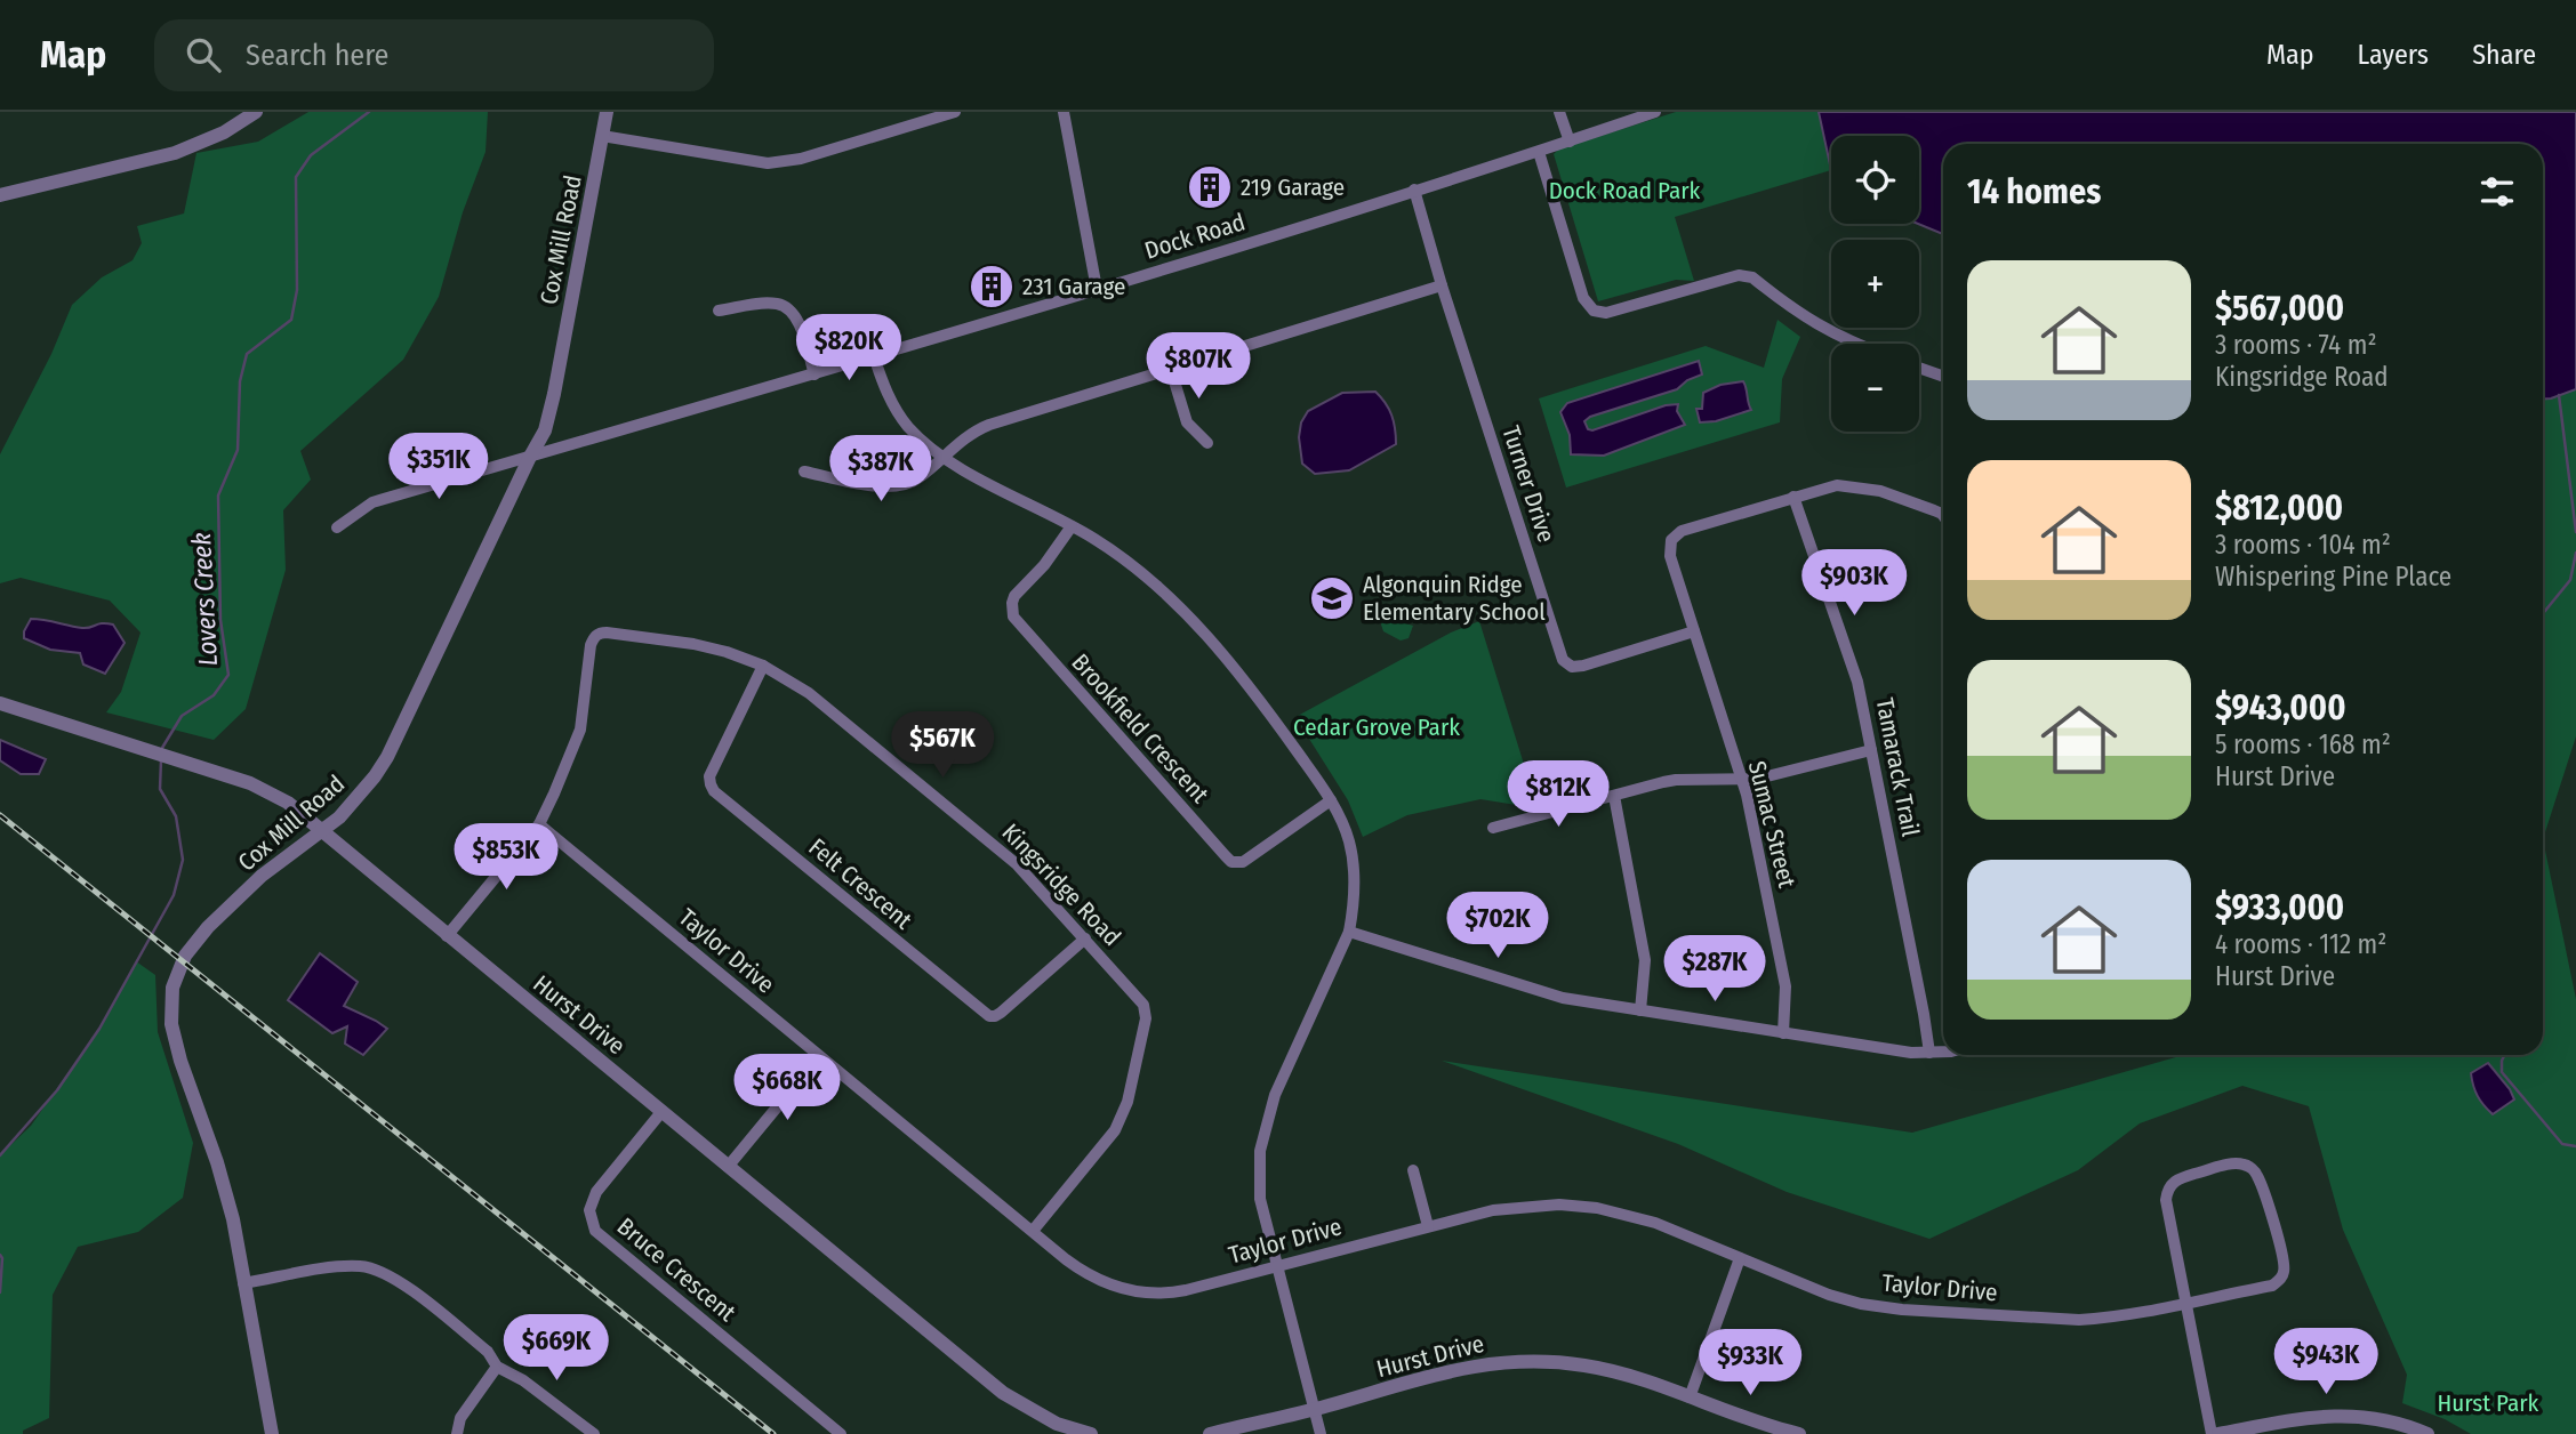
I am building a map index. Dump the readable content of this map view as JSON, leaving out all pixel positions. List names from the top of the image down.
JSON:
{
  "streets": {
    "street": [
      "Dock Road",
      "Cox Mill Road",
      "Turner Drive",
      "Brookfield Crescent",
      "Tamarack Trail",
      "Sumac Street",
      "Felt Crescent",
      "Kingsridge Road",
      "Taylor Drive",
      "Hurst Drive",
      "Bruce Crescent"
    ]
  },
  "crossings": [
    ["Dock Road", "Cox Mill Road"],
    ["Dock Road", "Turner Drive"],
    ["Cox Mill Road", "Hurst Drive"],
    ["Turner Drive", "Sumac Street"],
    ["Tamarack Trail", "Sumac Street"],
    ["Felt Crescent", "Kingsridge Road"],
    ["Kingsridge Road", "Taylor Drive"],
    ["Kingsridge Road", "Hurst Drive"],
    ["Hurst Drive", "Bruce Crescent"]
  ],
  "water": ["Lovers Creek"],
  "parks": ["Dock Road Park", "Cedar Grove Park", "Hurst Park"],
  "places": {
    "building": ["219 Garage", "231 Garage"],
    "school or university": ["Algonquin Ridge Elementary School"]
  },
  "page": {
    "header": "Map",
    "search": "Search here",
    "nav": ["Map", "Layers", "Share"],
    "map_buttons": ["+", "−"],
    "heading": "14 homes",
    "list": [
      {
        "name": "$567,000",
        "note": "3 rooms · 74 m² · Kingsridge Road"
      },
      {
        "name": "$812,000",
        "note": "3 rooms · 104 m² · Whispering Pine Place"
      },
      {
        "name": "$943,000",
        "note": "5 rooms · 168 m² · Hurst Drive"
      },
      {
        "name": "$933,000",
        "note": "4 rooms · 112 m² · Hurst Drive"
      }
    ],
    "price": [
      "$820K",
      "$807K",
      "$351K",
      "$387K",
      "$903K",
      "$567K",
      "$812K",
      "$853K",
      "$702K",
      "$287K",
      "$668K",
      "$669K",
      "$943K",
      "$933K"
    ]
  }
}
